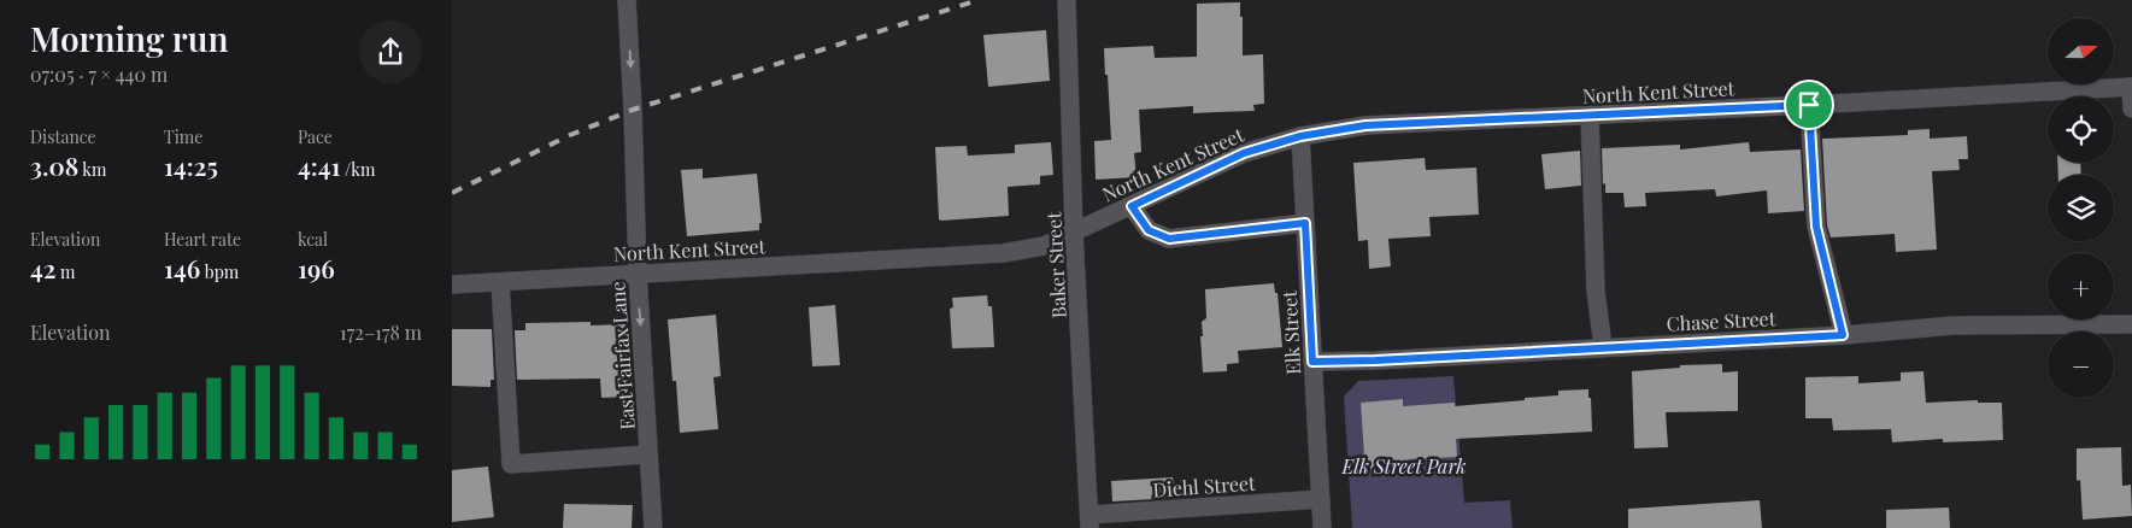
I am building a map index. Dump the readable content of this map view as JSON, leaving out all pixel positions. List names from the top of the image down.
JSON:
{
  "streets": {
    "street": [
      "North Kent Street",
      "Baker Street",
      "Chase Street",
      "Elk Street",
      "East Fairfax Lane",
      "Diehl Street"
    ]
  },
  "crossings": [
    ["North Kent Street", "Baker Street"],
    ["North Kent Street", "Elk Street"],
    ["North Kent Street", "East Fairfax Lane"],
    ["Baker Street", "Diehl Street"],
    ["Chase Street", "Elk Street"],
    ["Elk Street", "Diehl Street"]
  ],
  "one_way": ["East Fairfax Lane"],
  "parks": ["Elk Street Park"],
  "north": "right",
  "page": {
    "heading": ["Morning run", "07:05 · 7 × 440 m"],
    "map_buttons": ["+", "−"],
    "stats": [
      ["Distance", "3.08 km"],
      ["Time", "14:25"],
      ["Pace", "4:41 /km"],
      ["Elevation", "42 m"],
      ["Heart rate", "146 bpm"],
      ["kcal", "196"]
    ],
    "chart": ["Elevation", "172–178 m"]
  }
}
